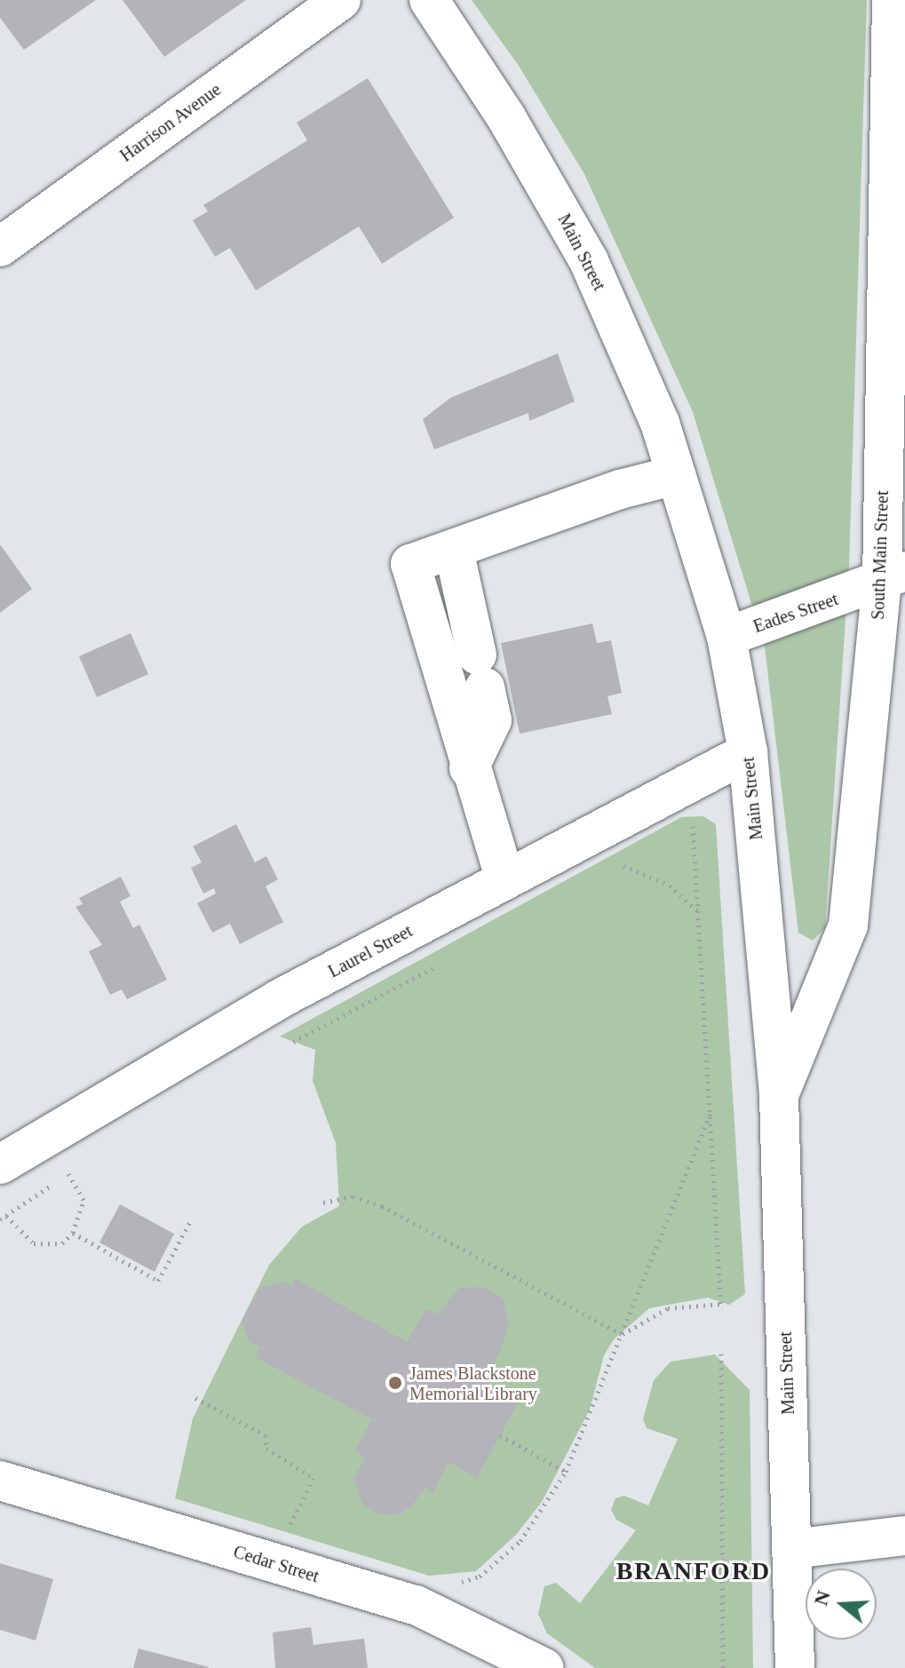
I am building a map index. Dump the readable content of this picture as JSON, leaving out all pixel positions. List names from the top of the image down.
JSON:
{
  "streets": {
    "street": [
      "Harrison Avenue",
      "Main Street",
      "South Main Street",
      "Eades Street",
      "Laurel Street",
      "Cedar Street"
    ]
  },
  "crossings": [
    ["Main Street", "South Main Street"],
    ["Main Street", "Eades Street"],
    ["Main Street", "Laurel Street"],
    ["South Main Street", "Eades Street"]
  ],
  "districts": ["BRANFORD"],
  "places": ["James Blackstone Memorial Library"],
  "north": "left"
}
